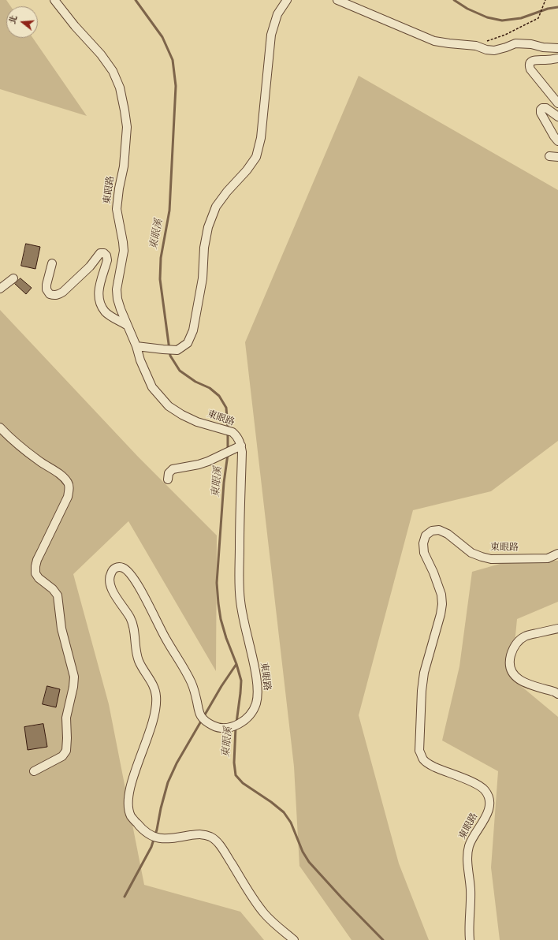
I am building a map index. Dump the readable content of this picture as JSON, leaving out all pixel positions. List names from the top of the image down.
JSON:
{
  "streets": {
    "street": ["東眼路"]
  },
  "water": ["東眼溪"],
  "north": "left"
}
